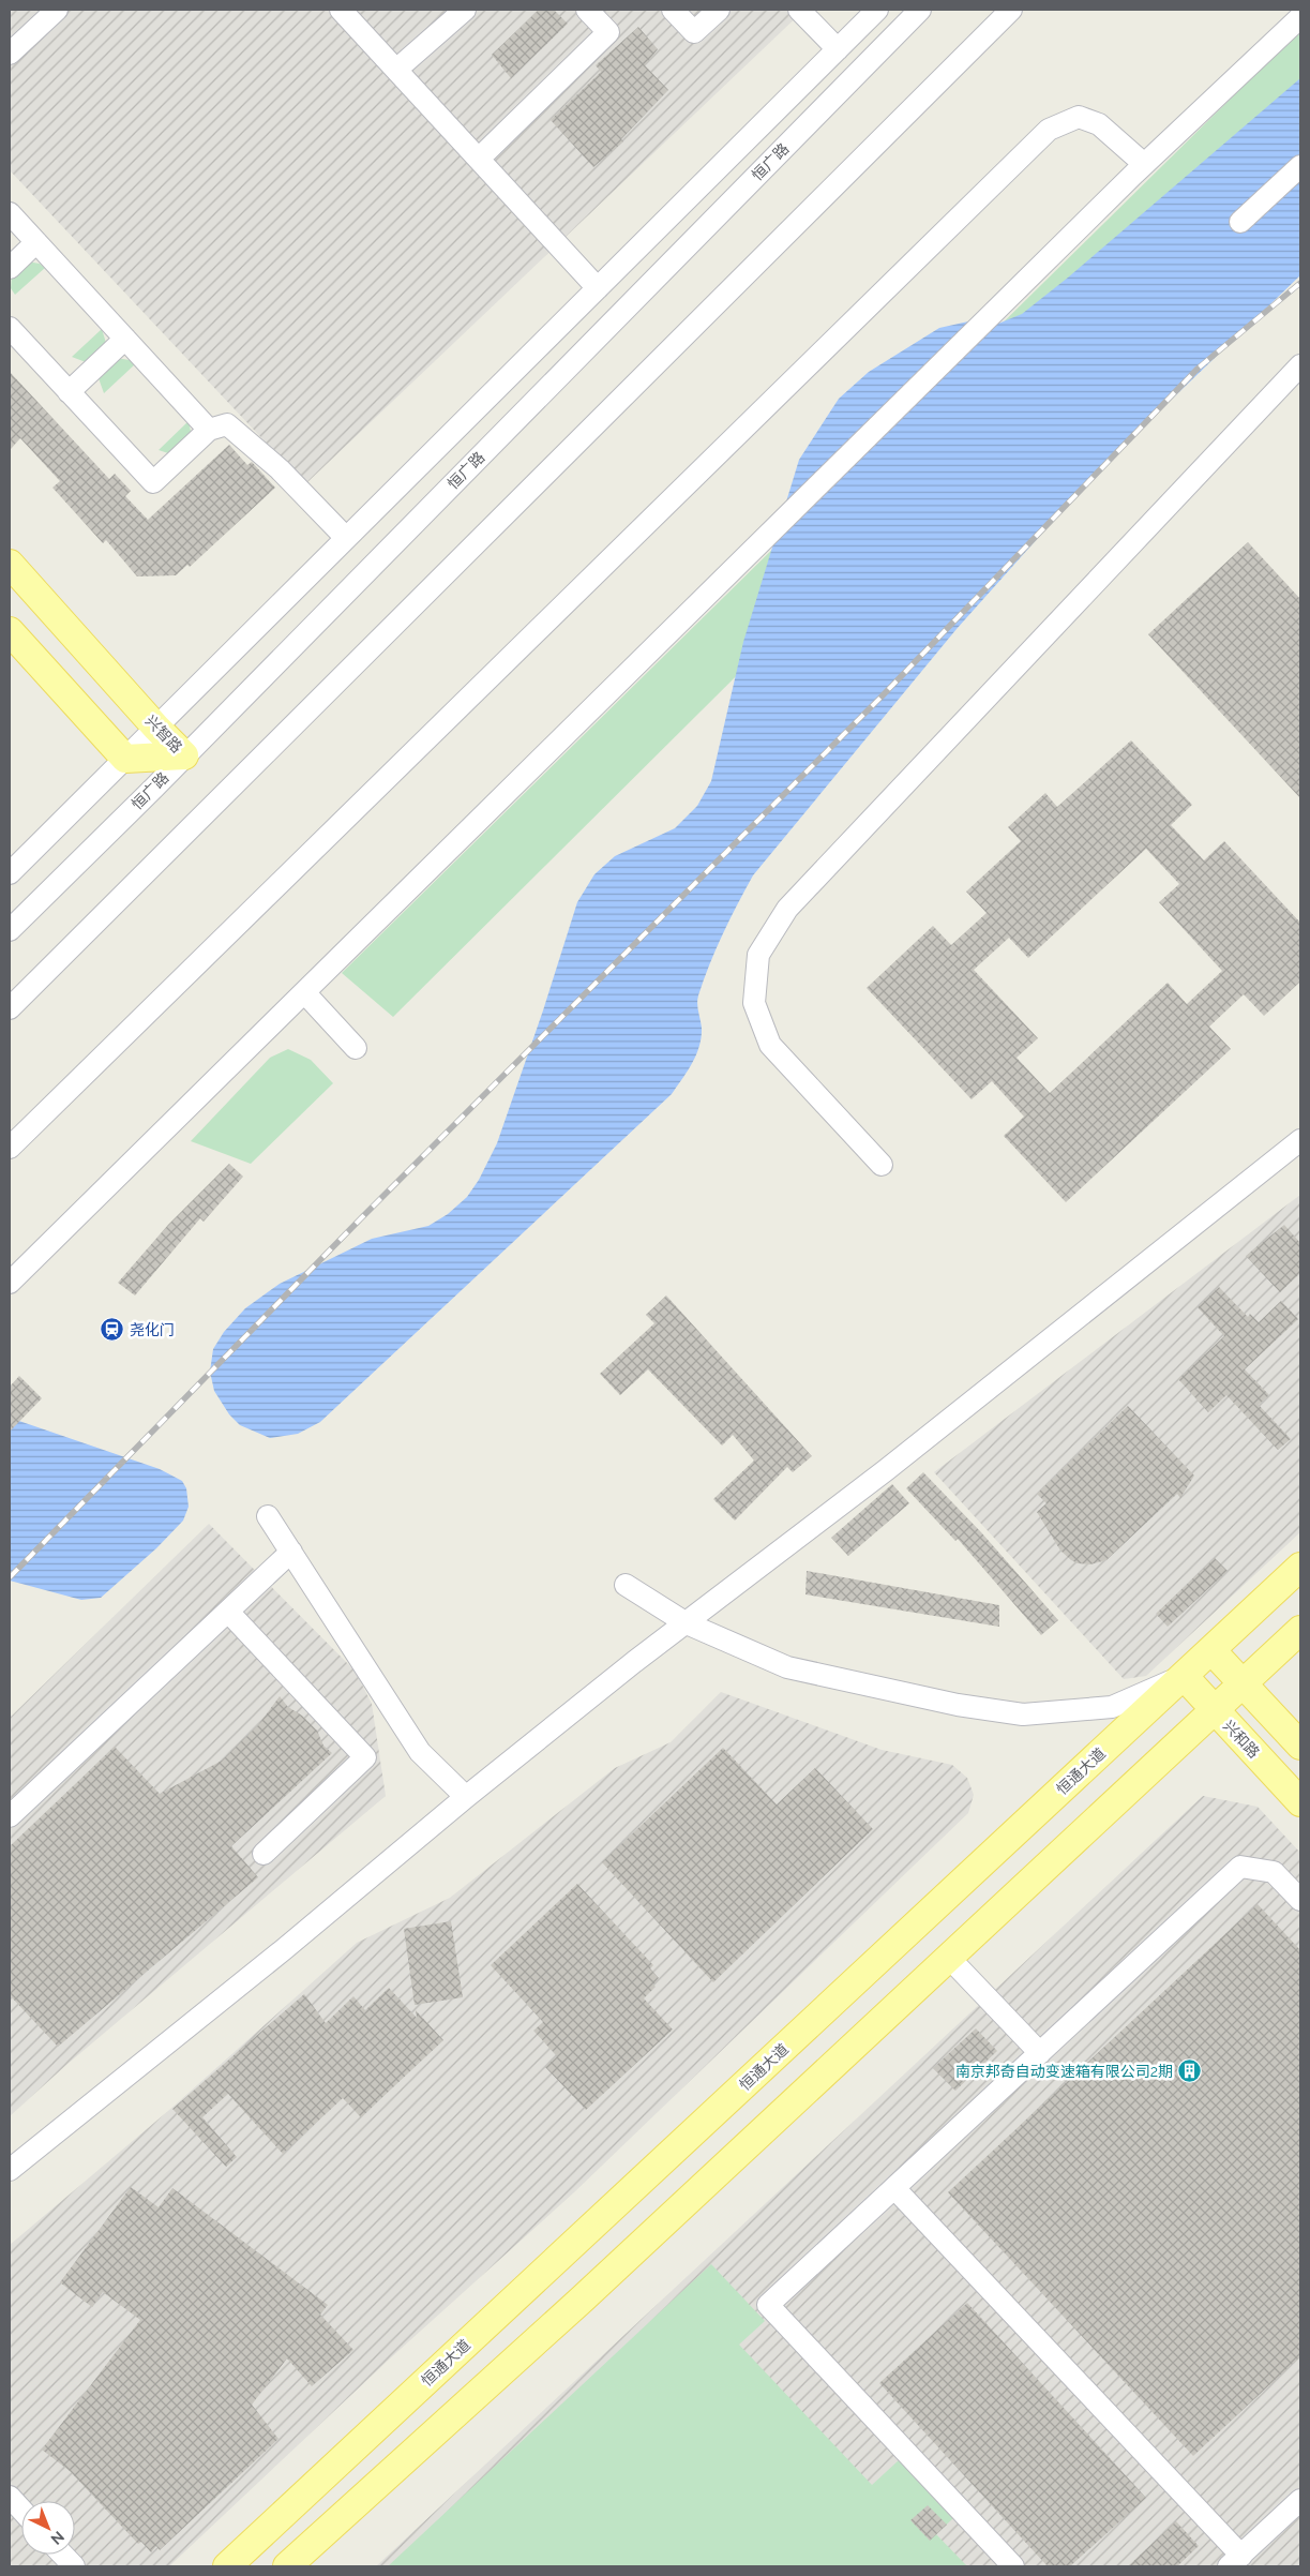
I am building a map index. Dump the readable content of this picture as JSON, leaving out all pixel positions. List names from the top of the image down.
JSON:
{
  "streets": {
    "main road": ["兴智路", "兴和路", "恒通大道"],
    "street": ["恒广路"]
  },
  "crossings": [
    ["恒广路", "兴智路"],
    ["兴和路", "恒通大道"]
  ],
  "places": {
    "station": ["尧化门"],
    "building": ["南京邦奇自动变速箱有限公司2期"]
  },
  "north": "bottom right"
}
